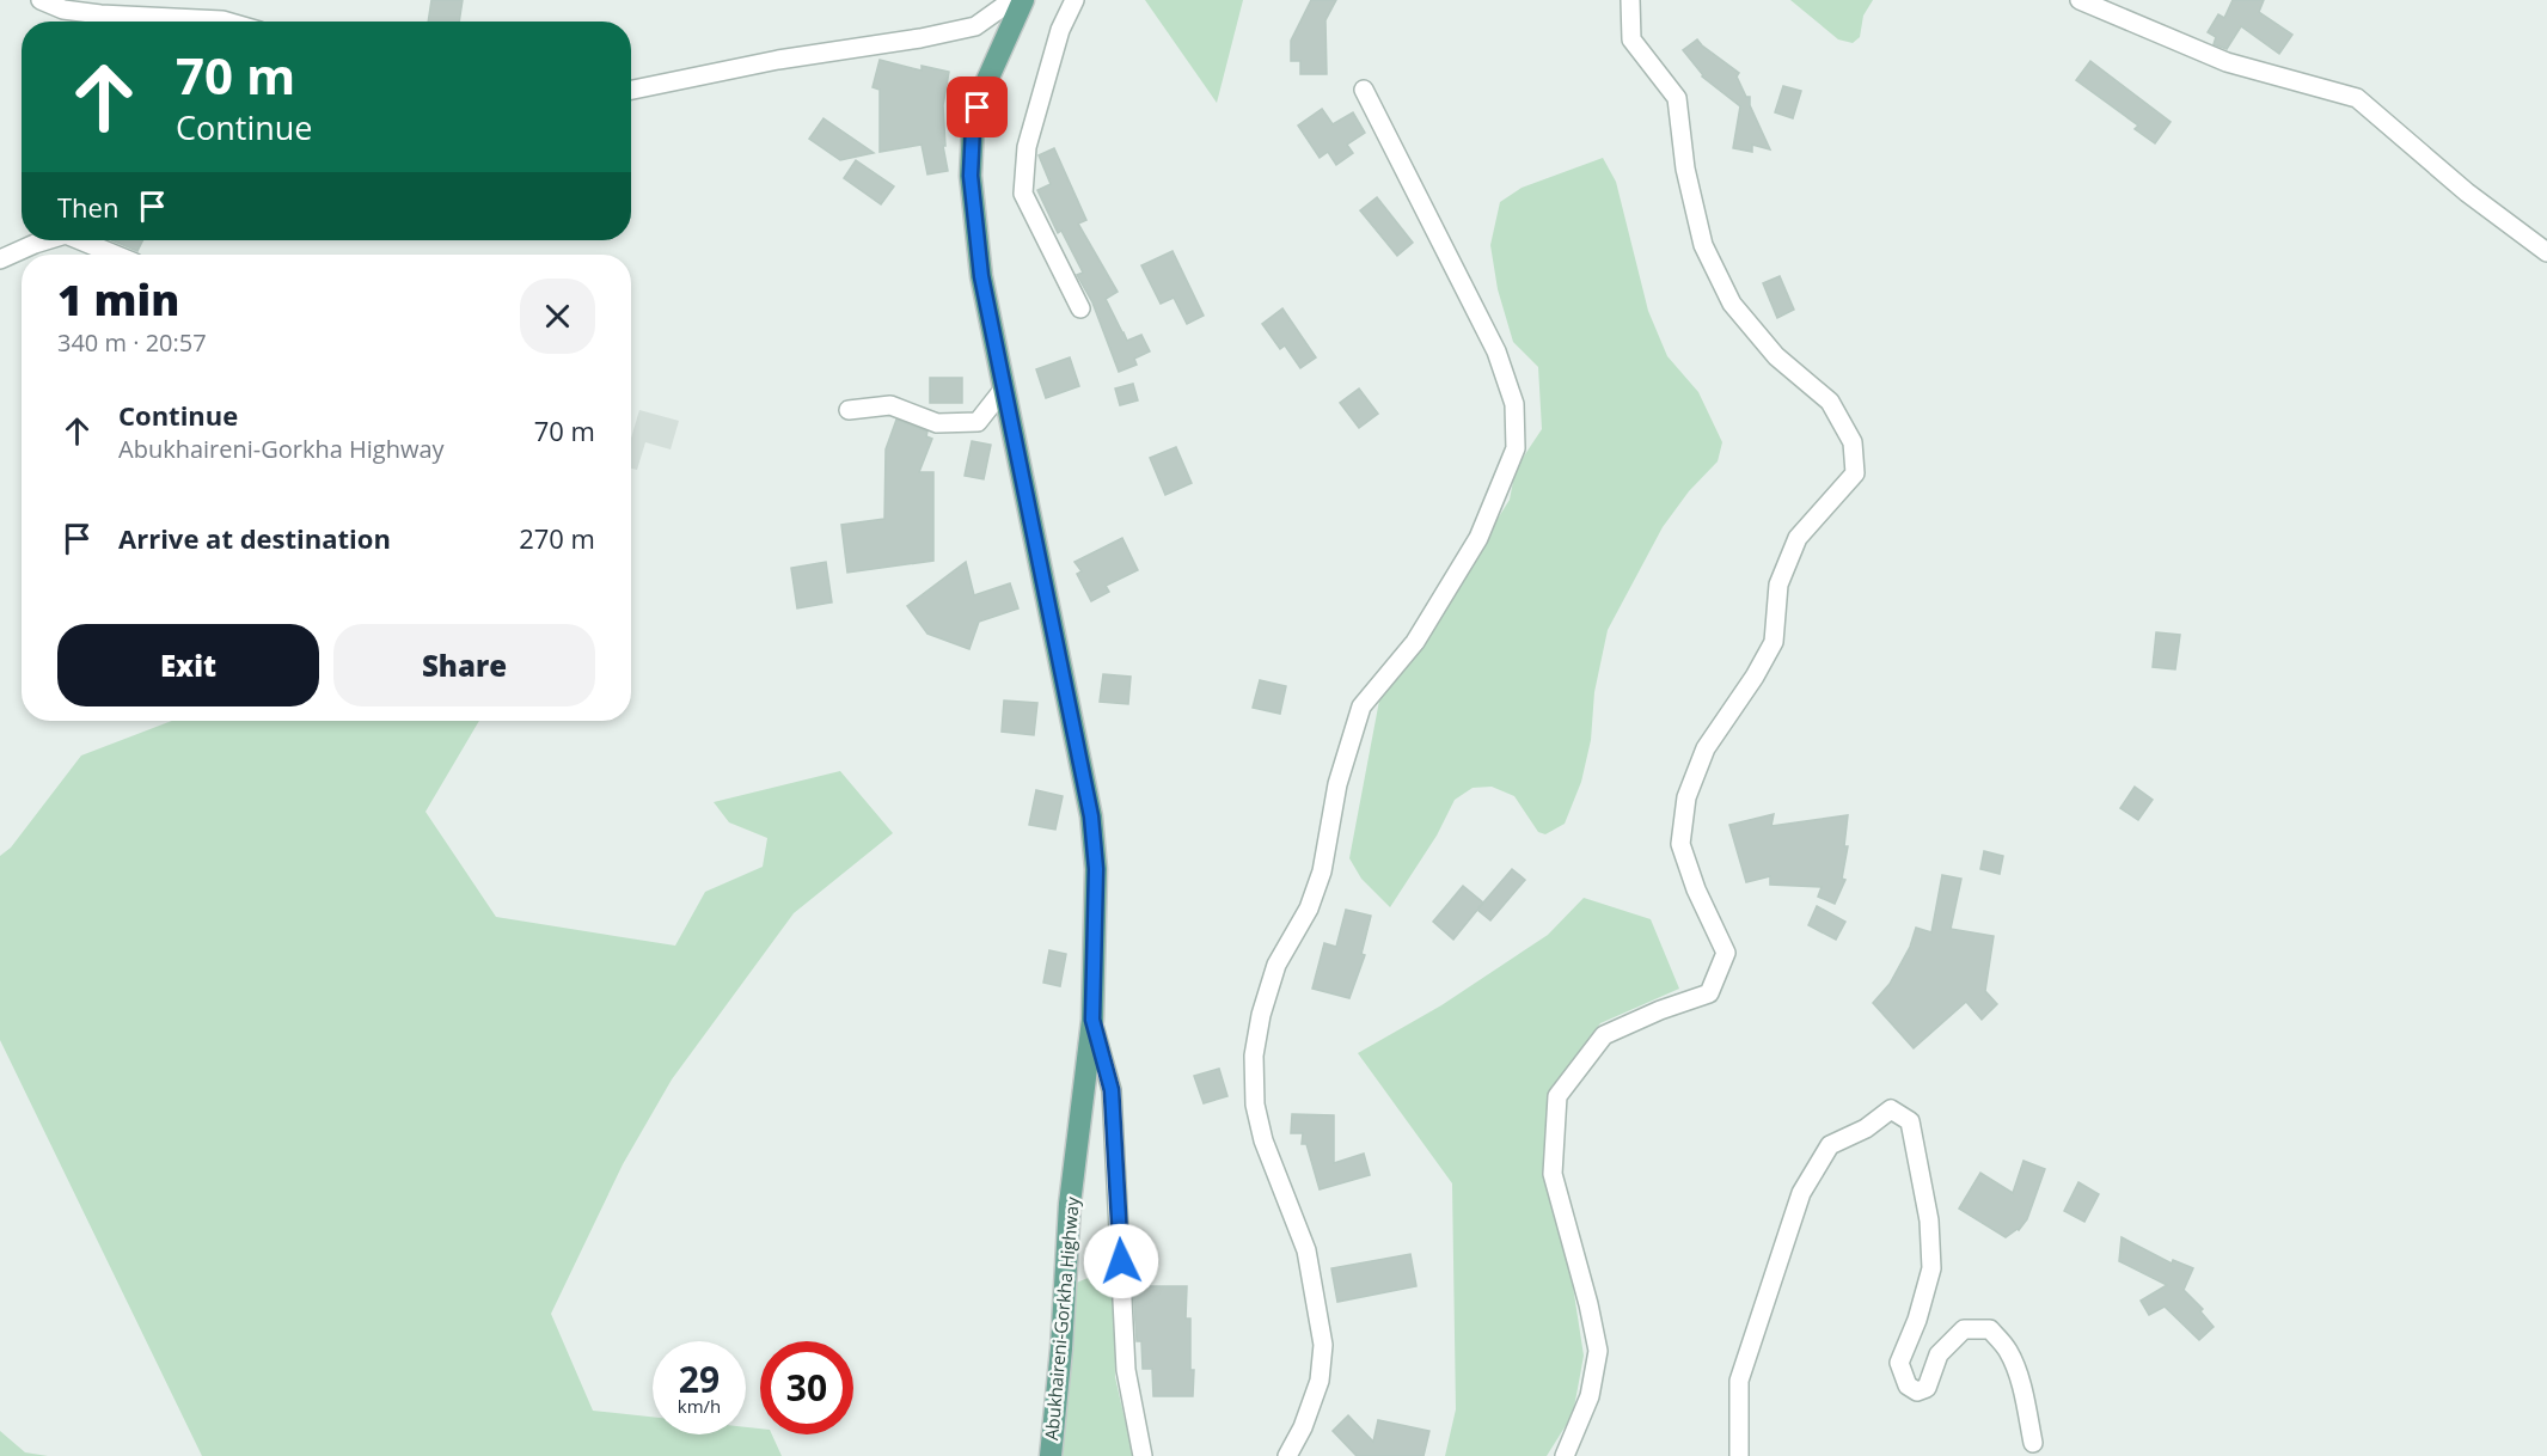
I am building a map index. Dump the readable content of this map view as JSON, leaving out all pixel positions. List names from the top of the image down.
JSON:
{
  "streets": {
    "main road": ["Abukhaireni-Gorkha Highway"]
  },
  "page": {
    "turn": ["70 m", "Continue"],
    "then": "Then",
    "heading": ["1 min", "340 m · 20:57"],
    "list": [
      {
        "name": "Continue",
        "note": "Abukhaireni-Gorkha Highway",
        "value": "70 m"
      },
      {
        "name": "Arrive at destination",
        "value": "270 m"
      }
    ],
    "buttons": ["Exit", "Share"],
    "speed": "29 km/h",
    "limit": "30"
  }
}
